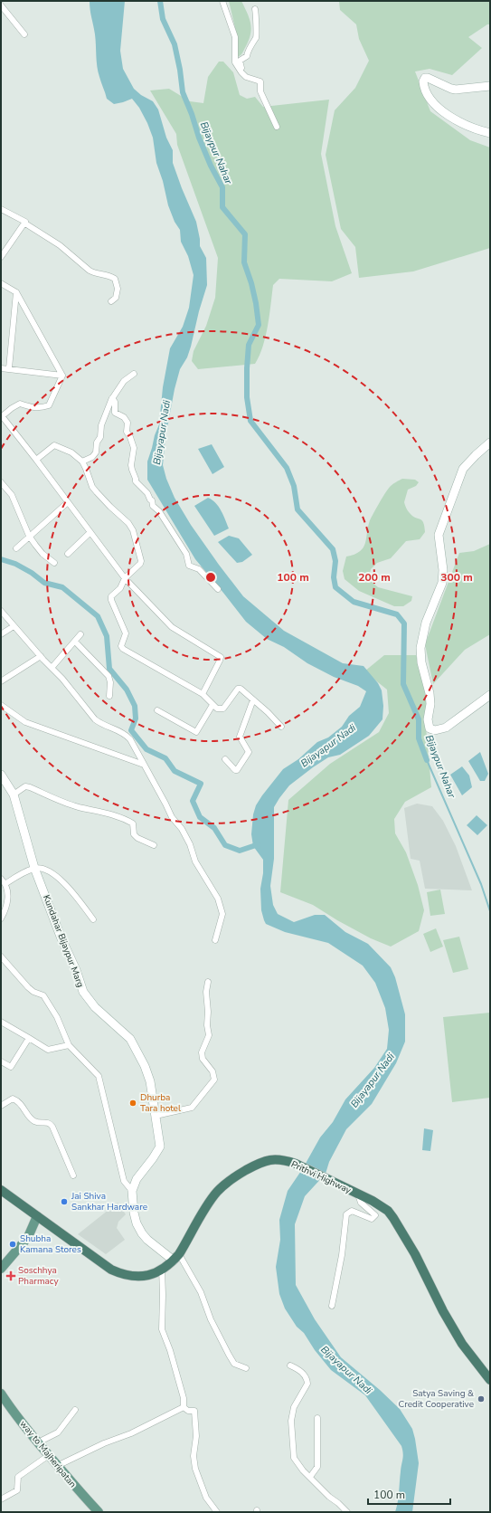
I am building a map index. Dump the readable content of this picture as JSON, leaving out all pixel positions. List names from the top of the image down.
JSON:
{
  "streets": {
    "highway": ["Prithvi Highway"],
    "main road": ["Kundahar Bijaypur Marg", "way to Majheripatan"]
  },
  "crossings": [
    ["Kundahar Bijaypur Marg", "Prithvi Highway"]
  ],
  "water": ["Bijaypur Nahar", "Bijayapur Nadi"],
  "places": {
    "other": [
      "Dhurba Tara hotel",
      "Jai Shiva Sankhar Hardware",
      "Shubha Kamana Stores",
      "Satya Saving & Credit Cooperative"
    ],
    "health": ["Soschhya Pharmacy"]
  },
  "scale_bar": "100 m",
  "rings": ["100 m", "200 m", "300 m"]
}
